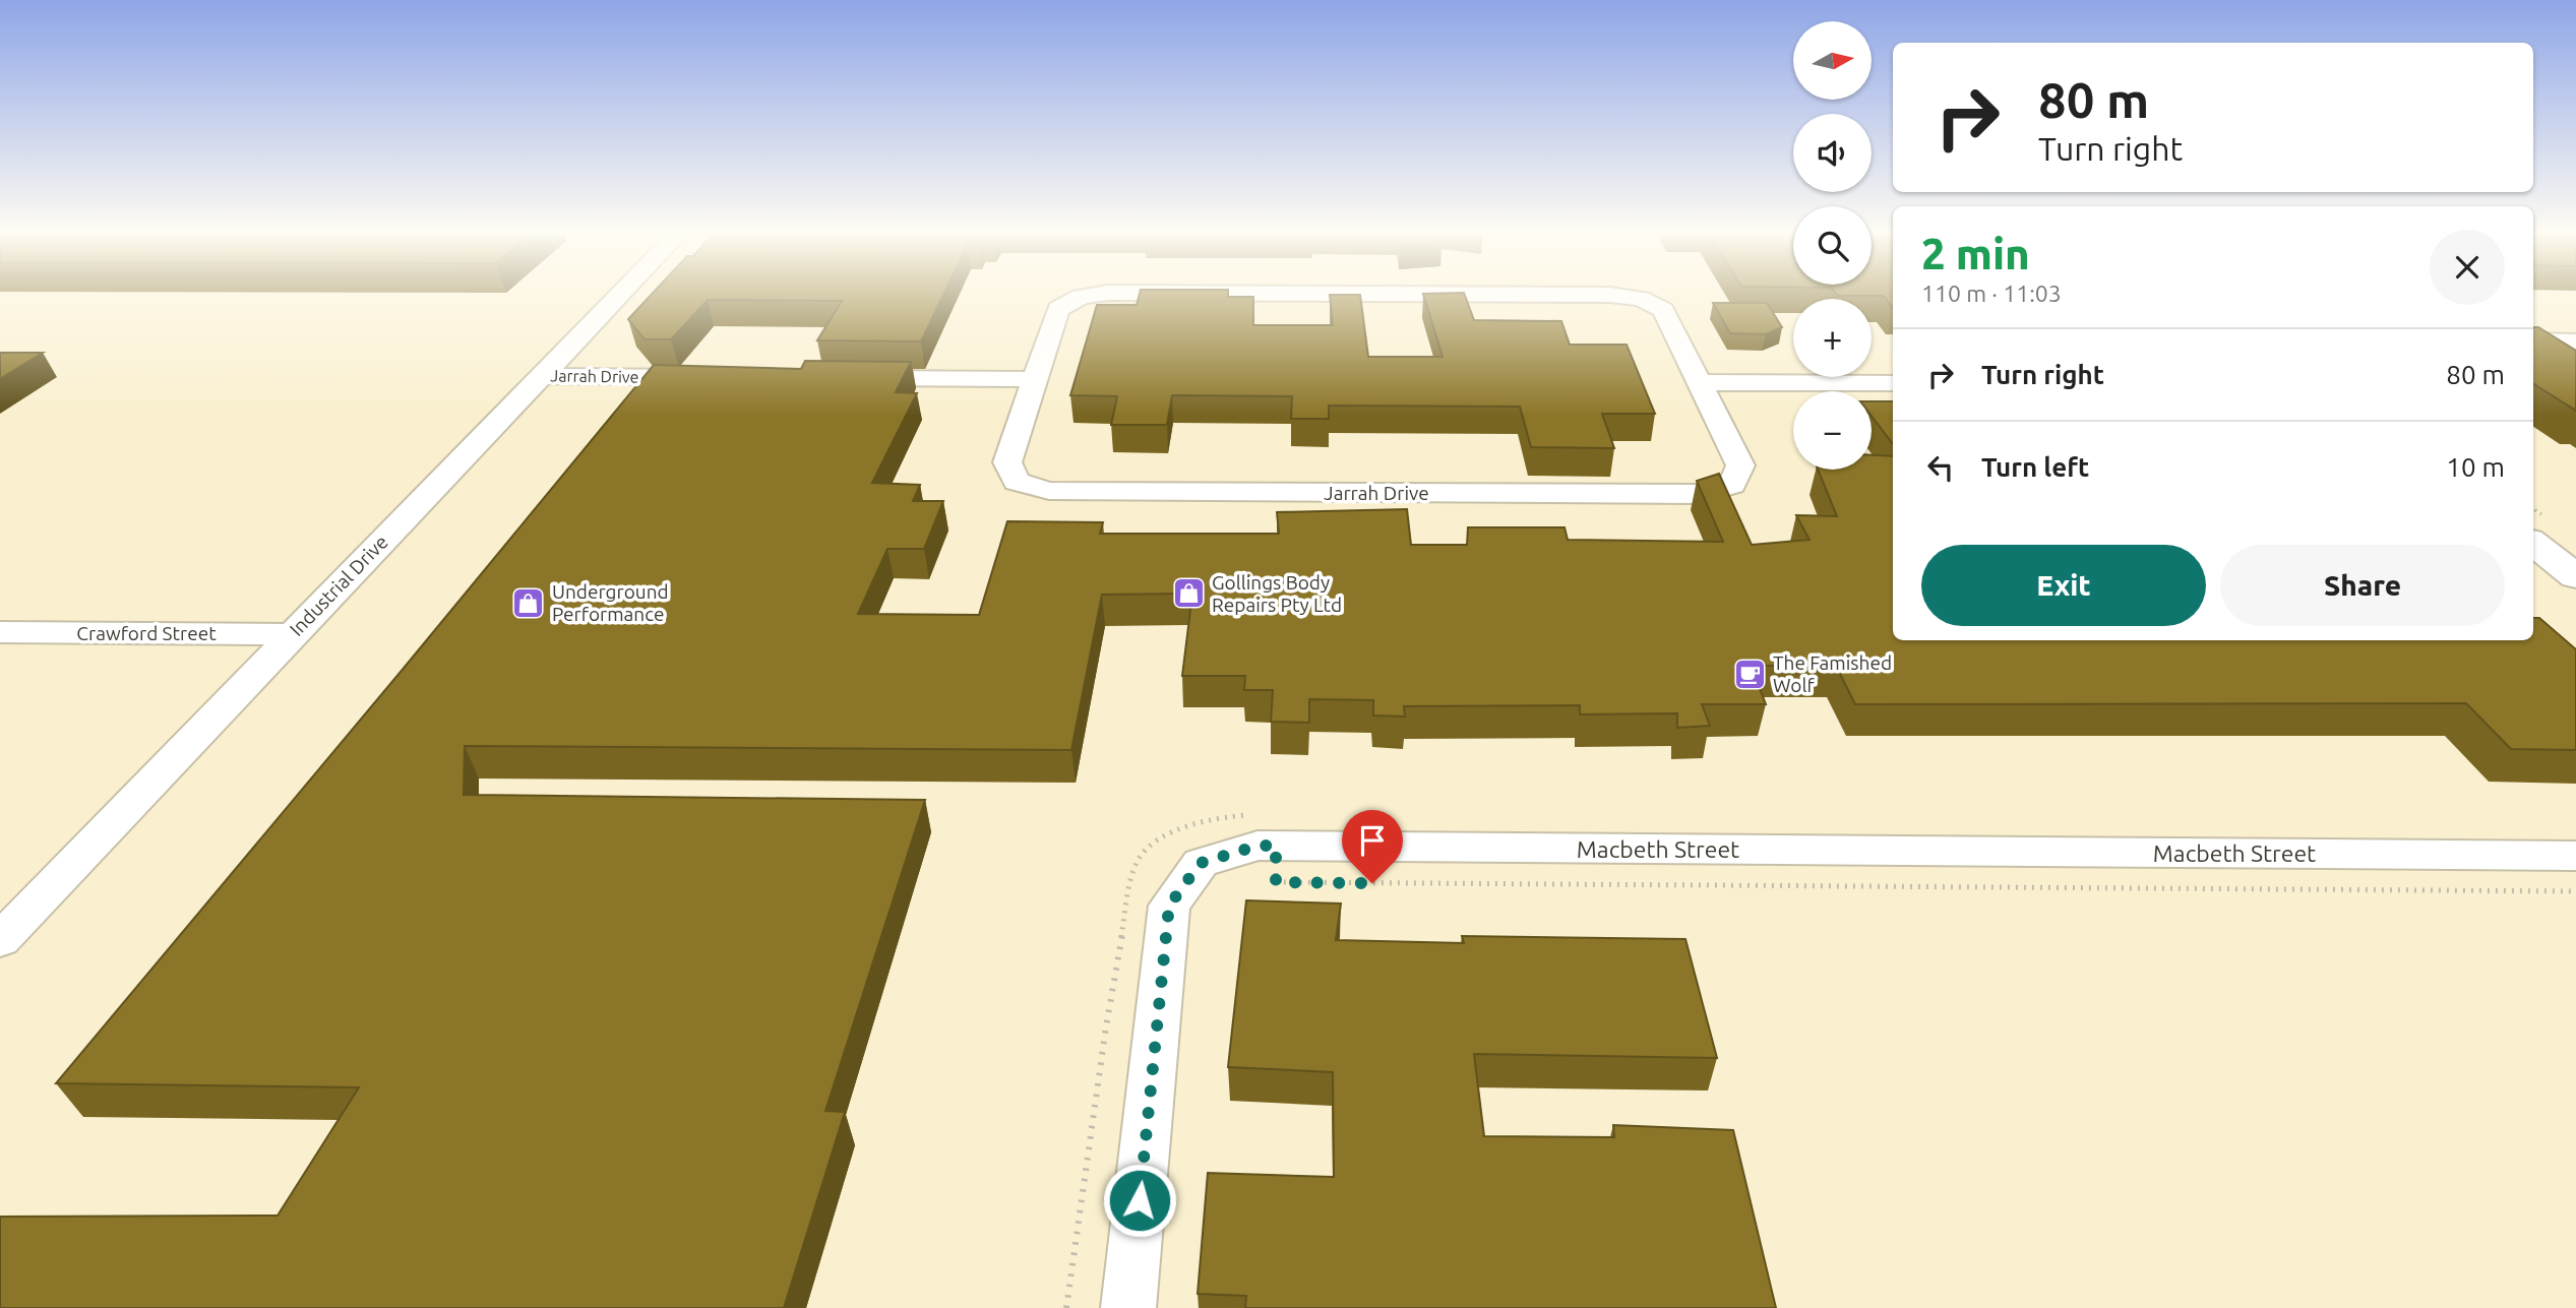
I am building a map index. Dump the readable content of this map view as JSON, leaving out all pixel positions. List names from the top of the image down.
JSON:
{
  "streets": {
    "street": [
      "Jarrah Drive",
      "Industrial Drive",
      "Crawford Street",
      "Macbeth Street"
    ]
  },
  "crossings": [
    ["Jarrah Drive", "Industrial Drive"],
    ["Industrial Drive", "Crawford Street"]
  ],
  "places": {
    "shop": ["Gollings Body Repairs Pty Ltd", "Underground Performance"],
    "cafe": ["The Famished Wolf"]
  },
  "north": "right",
  "page": {
    "map_buttons": ["+", "−"],
    "turn": ["80 m", "Turn right"],
    "heading": ["2 min", "110 m · 11:03"],
    "list": [
      {
        "name": "Turn right",
        "value": "80 m"
      },
      {
        "name": "Turn left",
        "value": "10 m"
      }
    ],
    "buttons": ["Exit", "Share"]
  }
}
